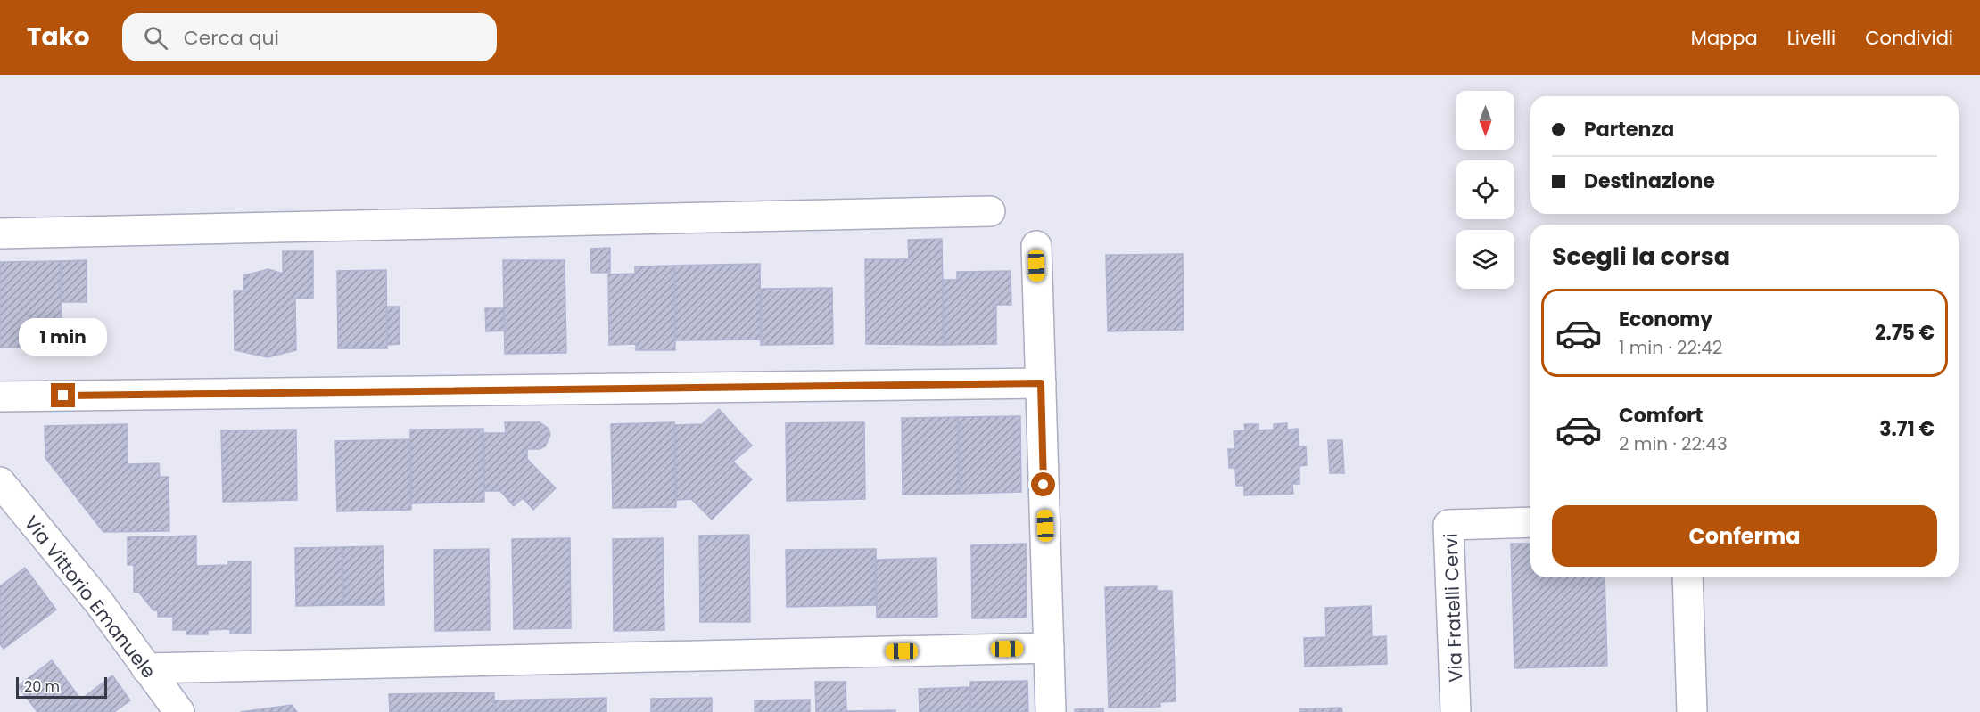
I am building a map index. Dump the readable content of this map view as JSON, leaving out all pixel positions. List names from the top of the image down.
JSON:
{
  "streets": {
    "street": ["Via Vittorio Emanuele", "Via Fratelli Cervi"]
  },
  "scale_bar": "20 m",
  "north": "bottom",
  "page": {
    "header": "Tako",
    "search": "Cerca qui",
    "nav": ["Mappa", "Livelli", "Condividi"],
    "banner": ["Partenza", "Destinazione"],
    "heading": "Scegli la corsa",
    "list": [
      {
        "name": "Economy",
        "note": "1 min · 22:42",
        "value": "2.75 €"
      },
      {
        "name": "Comfort",
        "note": "2 min · 22:43",
        "value": "3.71 €"
      }
    ],
    "bubble": "1 min",
    "buttons": "Conferma",
    "scale": "20 m"
  }
}
